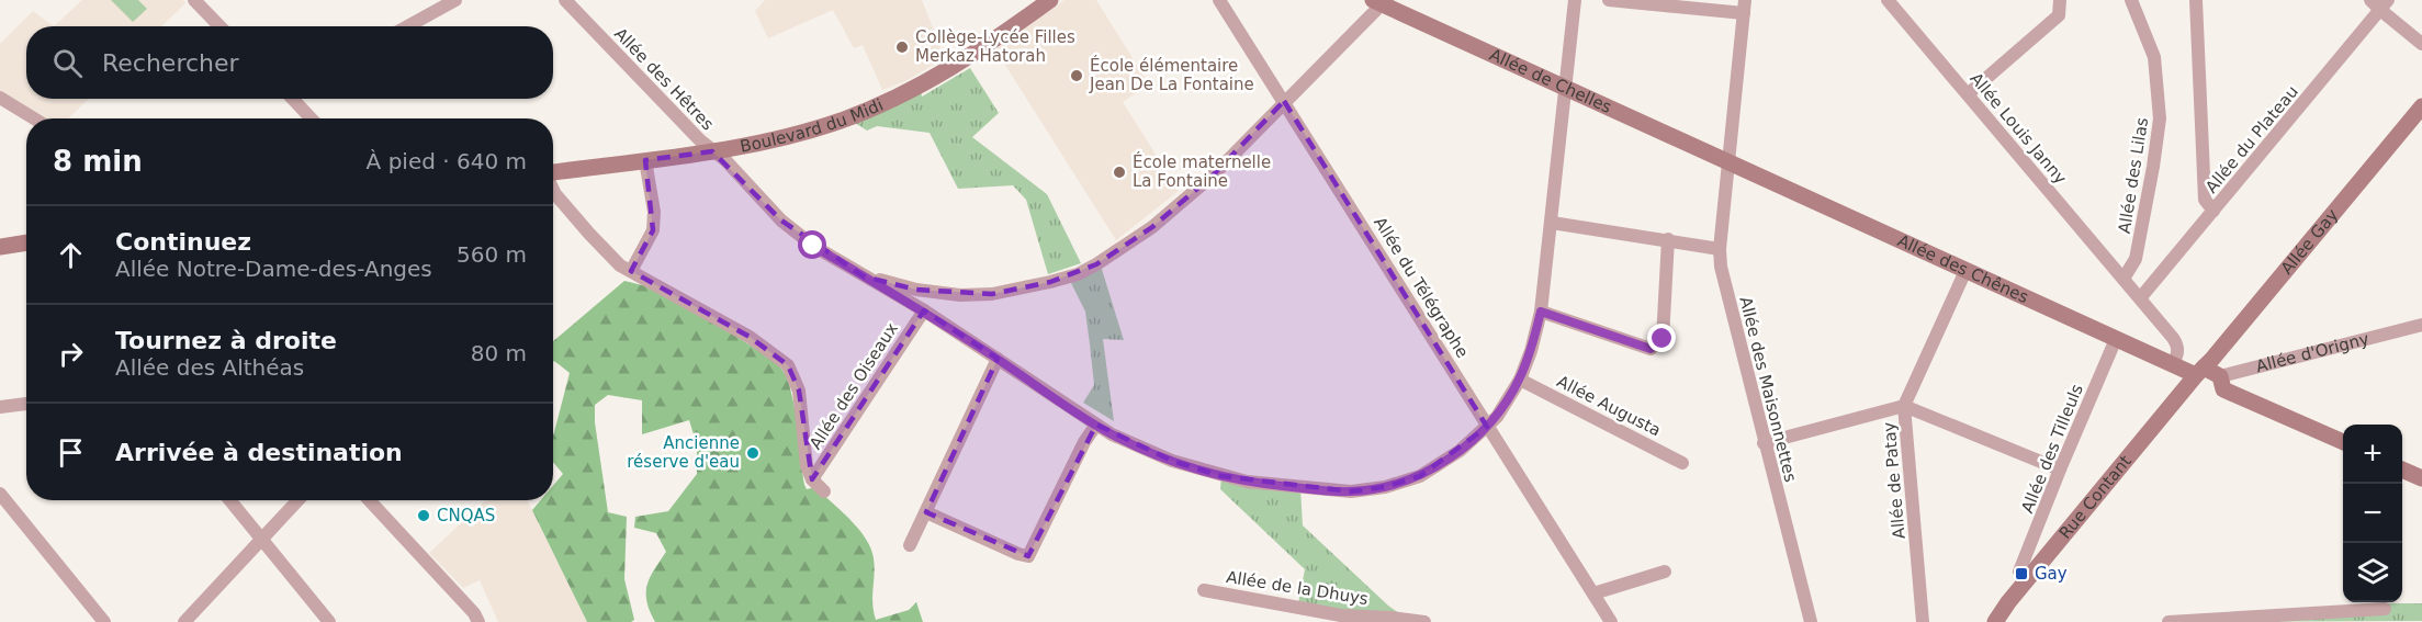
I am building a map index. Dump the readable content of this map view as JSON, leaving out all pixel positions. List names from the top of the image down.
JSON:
{
  "streets": {
    "street": [
      "Allée des Hêtres",
      "Allée de Chelles",
      "Boulevard du Midi",
      "Allée Louis Janny",
      "Allée du Plateau",
      "Allée des Lilas",
      "Allée Gay",
      "Allée des Chênes",
      "Allée du Télégraphe",
      "Allée d'Origny",
      "Allée des Oiseaux",
      "Allée des Maisonnettes",
      "Allée Augusta",
      "Allée des Tilleuls",
      "Allée de Patay",
      "Rue Contant",
      "Allée de la Dhuys"
    ]
  },
  "crossings": [
    ["Allée des Hêtres", "Allée de Chelles"],
    ["Allée des Hêtres", "Boulevard du Midi"],
    ["Allée des Hêtres", "Allée du Télégraphe"],
    ["Allée des Hêtres", "Allée des Oiseaux"],
    ["Allée des Hêtres", "Allée Augusta"],
    ["Allée de Chelles", "Allée des Chênes"],
    ["Allée de Chelles", "Allée des Maisonnettes"],
    ["Allée Louis Janny", "Allée du Plateau"],
    ["Allée Louis Janny", "Allée des Lilas"],
    ["Allée Louis Janny", "Allée des Chênes"],
    ["Allée Gay", "Allée des Chênes"],
    ["Allée Gay", "Rue Contant"],
    ["Allée des Chênes", "Allée des Maisonnettes"],
    ["Allée des Chênes", "Allée des Tilleuls"],
    ["Allée des Chênes", "Allée de Patay"],
    ["Allée des Chênes", "Rue Contant"]
  ],
  "places": {
    "other": [
      "Collège-Lycée Filles Merkaz Hatorah",
      "École élémentaire Jean De La Fontaine",
      "École maternelle La Fontaine",
      "Ancienne réserve d'eau",
      "CNQAS"
    ],
    "transit": ["Gay"]
  },
  "page": {
    "search": "Rechercher",
    "heading": ["8 min", "À pied · 640 m"],
    "list": [
      ["Continuez", "Allée Notre-Dame-des-Anges", "560 m"],
      ["Tournez à droite", "Allée des Althéas", "80 m"],
      "Arrivée à destination"
    ],
    "map_buttons": ["+", "−"]
  }
}
